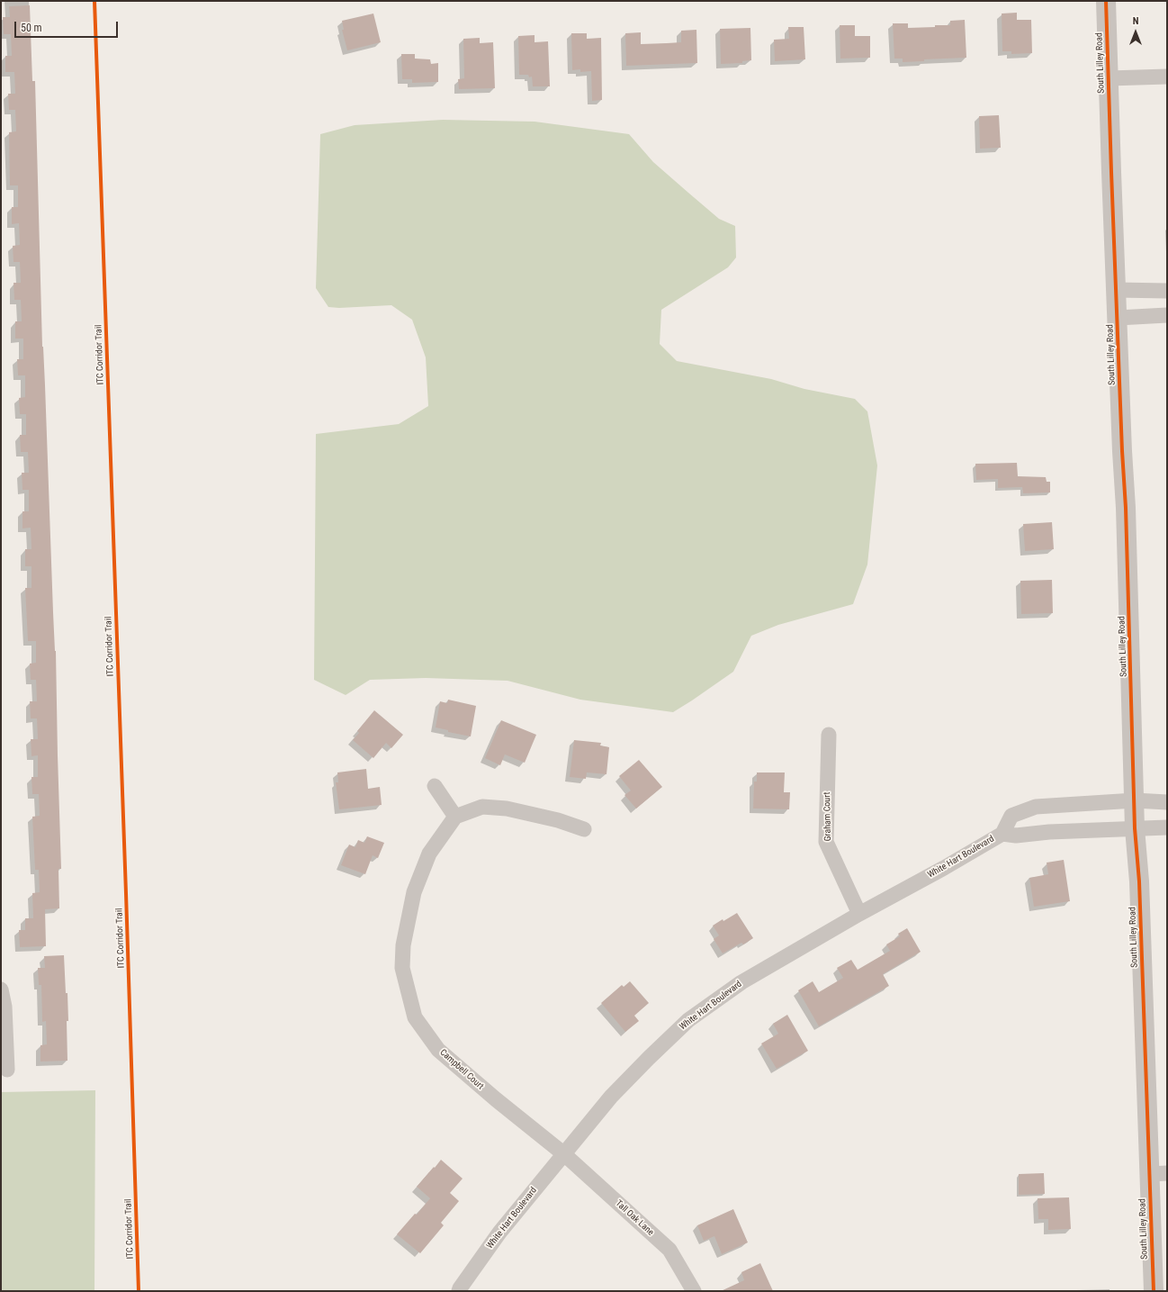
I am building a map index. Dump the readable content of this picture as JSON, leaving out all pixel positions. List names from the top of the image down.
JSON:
{
  "streets": {
    "street": [
      "South Lilley Road",
      "Graham Court",
      "White Hart Boulevard",
      "Campbell Court",
      "Tall Oak Lane"
    ],
    "cycle path": ["ITC Corridor Trail"]
  },
  "crossings": [
    ["South Lilley Road", "White Hart Boulevard"],
    ["Graham Court", "White Hart Boulevard"],
    ["White Hart Boulevard", "Campbell Court"],
    ["White Hart Boulevard", "Tall Oak Lane"],
    ["Campbell Court", "Tall Oak Lane"]
  ],
  "scale_bar": "50 m",
  "north": "top"
}
